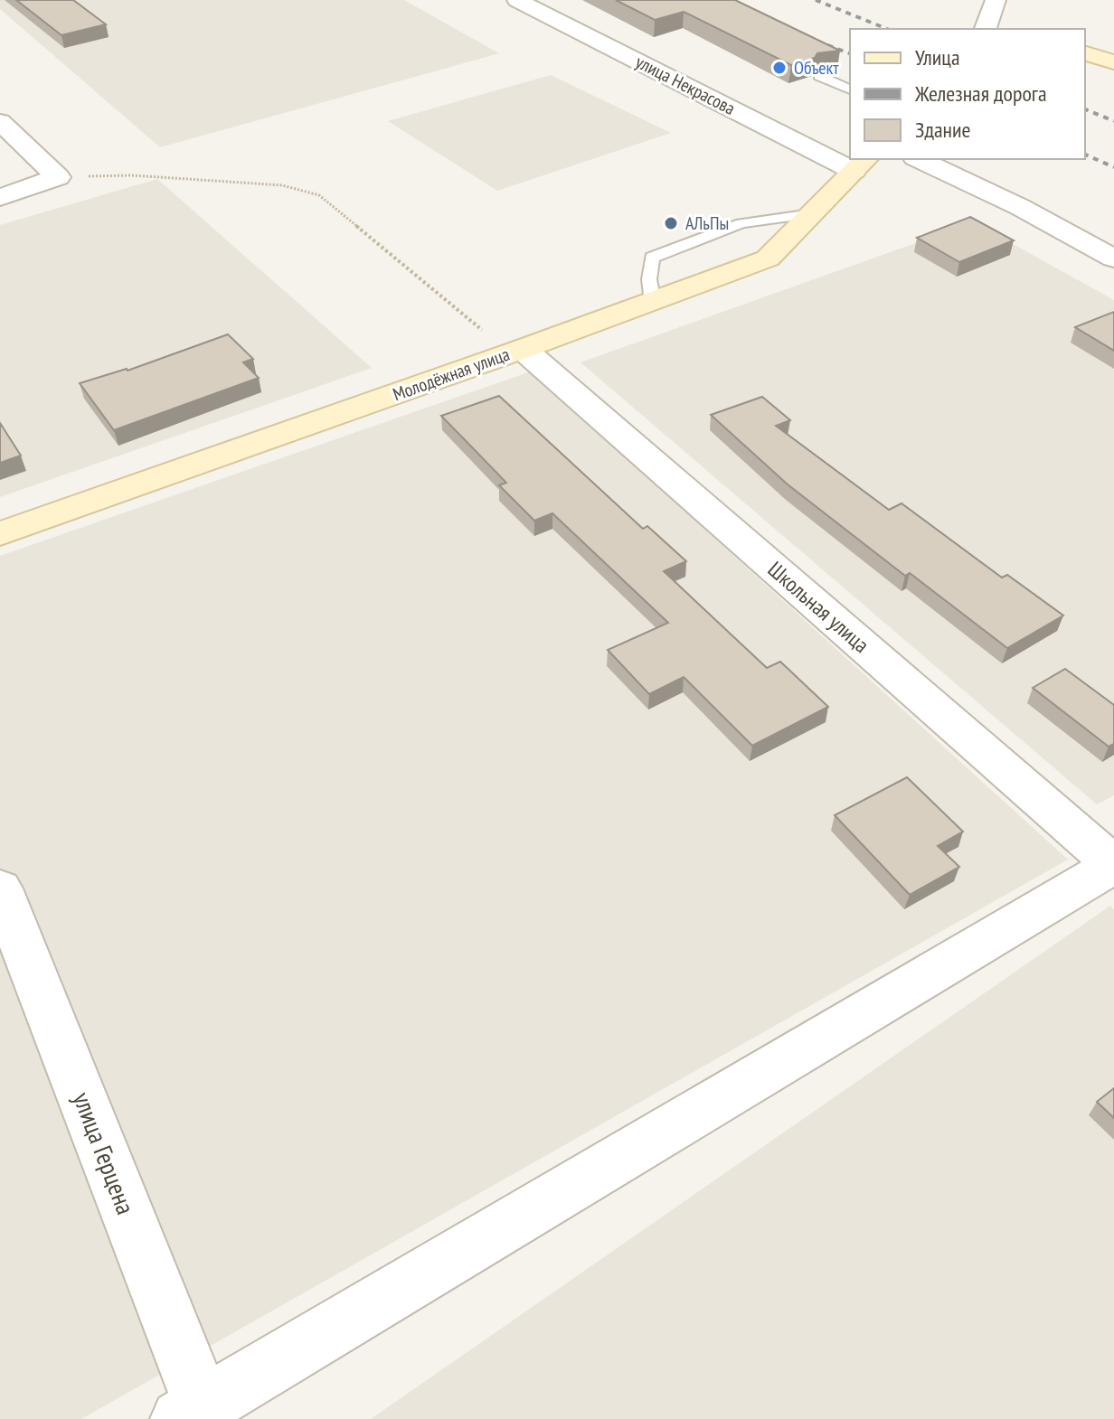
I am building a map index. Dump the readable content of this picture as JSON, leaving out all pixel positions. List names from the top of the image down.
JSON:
{
  "streets": {
    "main road": ["Молодёжная улица"],
    "street": ["улица Некрасова", "Школьная улица", "улица Герцена"]
  },
  "crossings": [
    ["улица Некрасова", "Молодёжная улица"],
    ["Молодёжная улица", "Школьная улица"]
  ],
  "places": ["Объект", "АЛьПы"],
  "legend": ["Улица", "Железная дорога", "Здание"]
}
